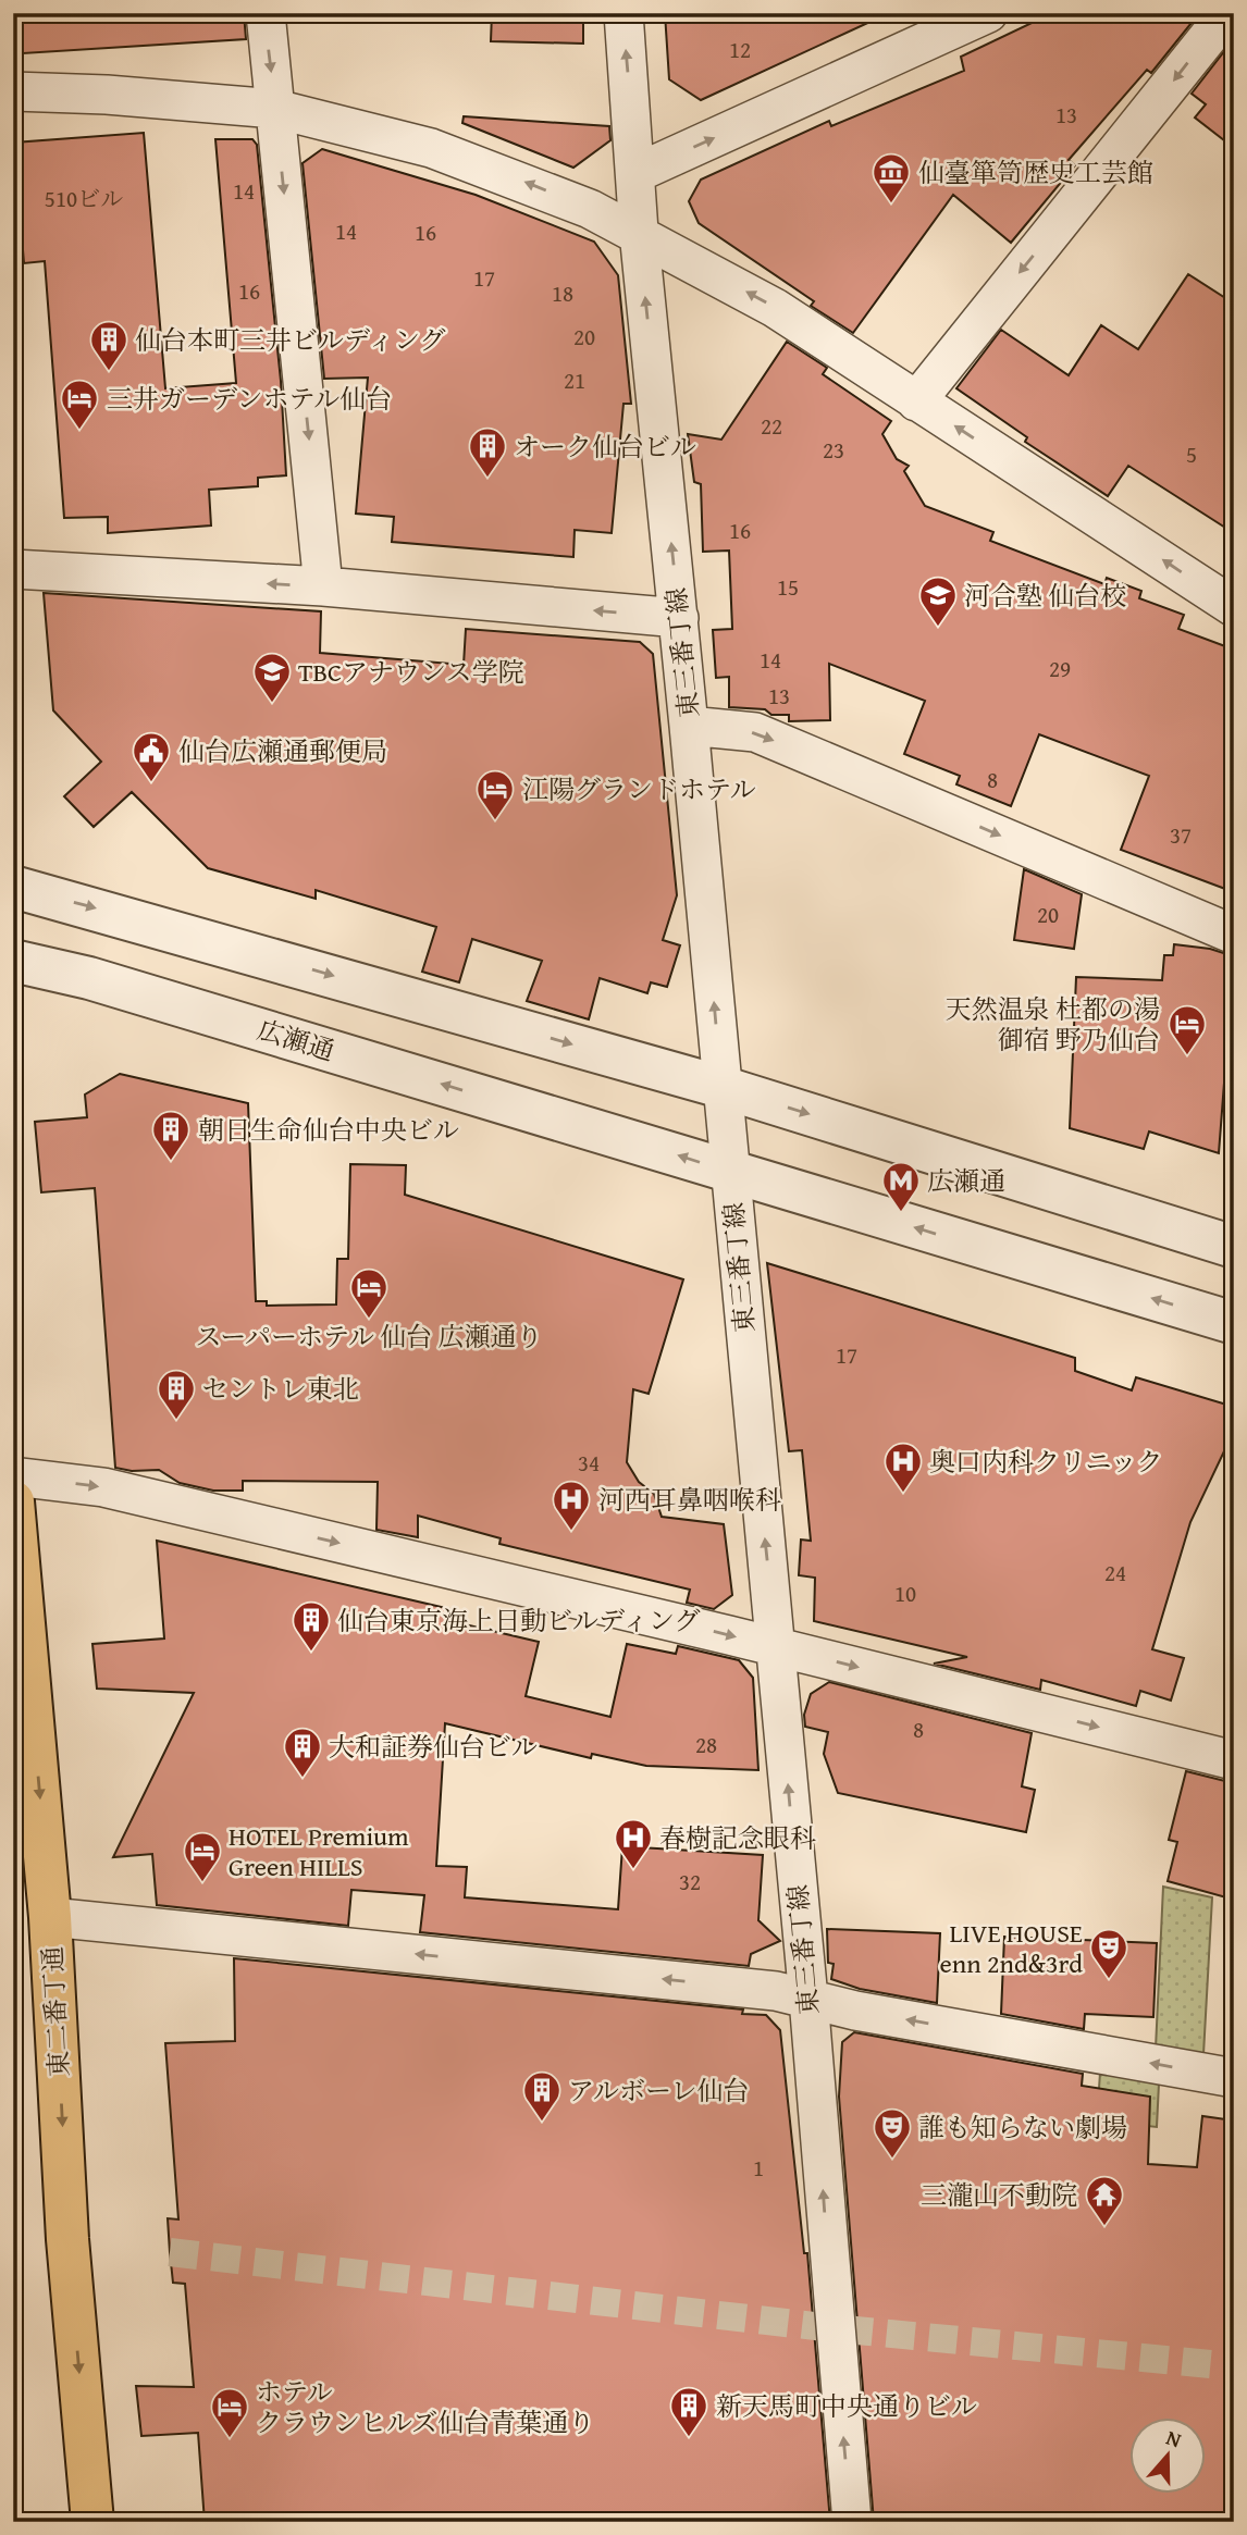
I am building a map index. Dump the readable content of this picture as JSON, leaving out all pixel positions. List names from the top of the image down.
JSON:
{
  "streets": {
    "highway": ["東二番丁通"],
    "street": ["東三番丁線", "広瀬通"]
  },
  "crossings": [
    ["東三番丁線", "広瀬通"]
  ],
  "one_way": ["東三番丁線", "東二番丁通"],
  "places": {
    "museum": ["仙臺箪笥歴史工芸館"],
    "building": [
      "仙台本町三井ビルディング",
      "オーク仙台ビル",
      "朝日生命仙台中央ビル",
      "セントレ東北",
      "仙台東京海上日動ビルディング",
      "大和証券仙台ビル",
      "アルボーレ仙台",
      "新天馬町中央通りビル"
    ],
    "hotel": [
      "三井ガーデンホテル仙台",
      "江陽グランドホテル",
      "天然温泉 杜都の湯 御宿 野乃仙台",
      "スーパーホテル 仙台 広瀬通り",
      "HOTEL Premium Green HILLS",
      "ホテル クラウンヒルズ仙台青葉通り"
    ],
    "school or university": ["河合塾 仙台校", "TBCアナウンス学院"],
    "public building": ["仙台広瀬通郵便局"],
    "metro station": ["広瀬通"],
    "hospital": ["奥口内科クリニック", "河西耳鼻咽喉科", "春樹記念眼科"],
    "theatre": ["LIVE HOUSE enn 2nd&3rd", "誰も知らない劇場"],
    "temple": ["三瀧山不動院"]
  },
  "house_numbers": [
    "12",
    "13",
    "14",
    "510ビル",
    "14",
    "16",
    "17",
    "16",
    "18",
    "20",
    "21",
    "22",
    "23",
    "5",
    "16",
    "15",
    "14",
    "29",
    "13",
    "8",
    "37",
    "20",
    "17",
    "34",
    "24",
    "10",
    "8",
    "28",
    "32",
    "1"
  ],
  "north": "top"
}
